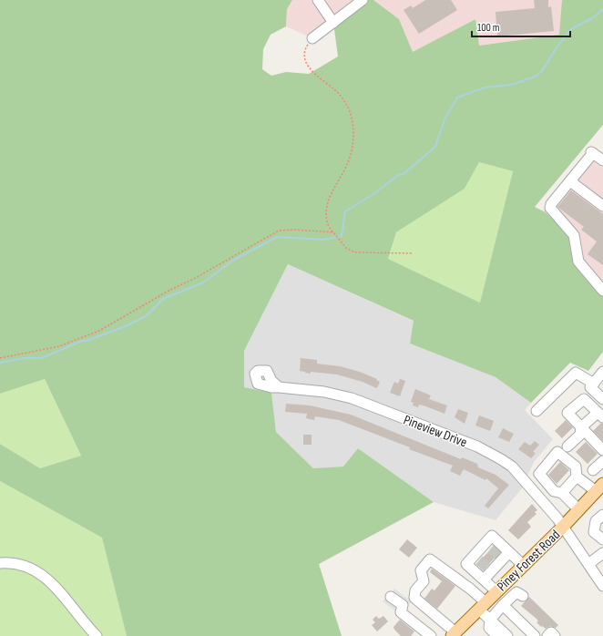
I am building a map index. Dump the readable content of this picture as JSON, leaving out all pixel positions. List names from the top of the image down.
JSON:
{
  "streets": {
    "main road": ["Piney Forest Road"],
    "street": ["Pineview Drive"]
  },
  "crossings": [
    ["Pineview Drive", "Piney Forest Road"]
  ],
  "scale_bar": "100 m"
}
